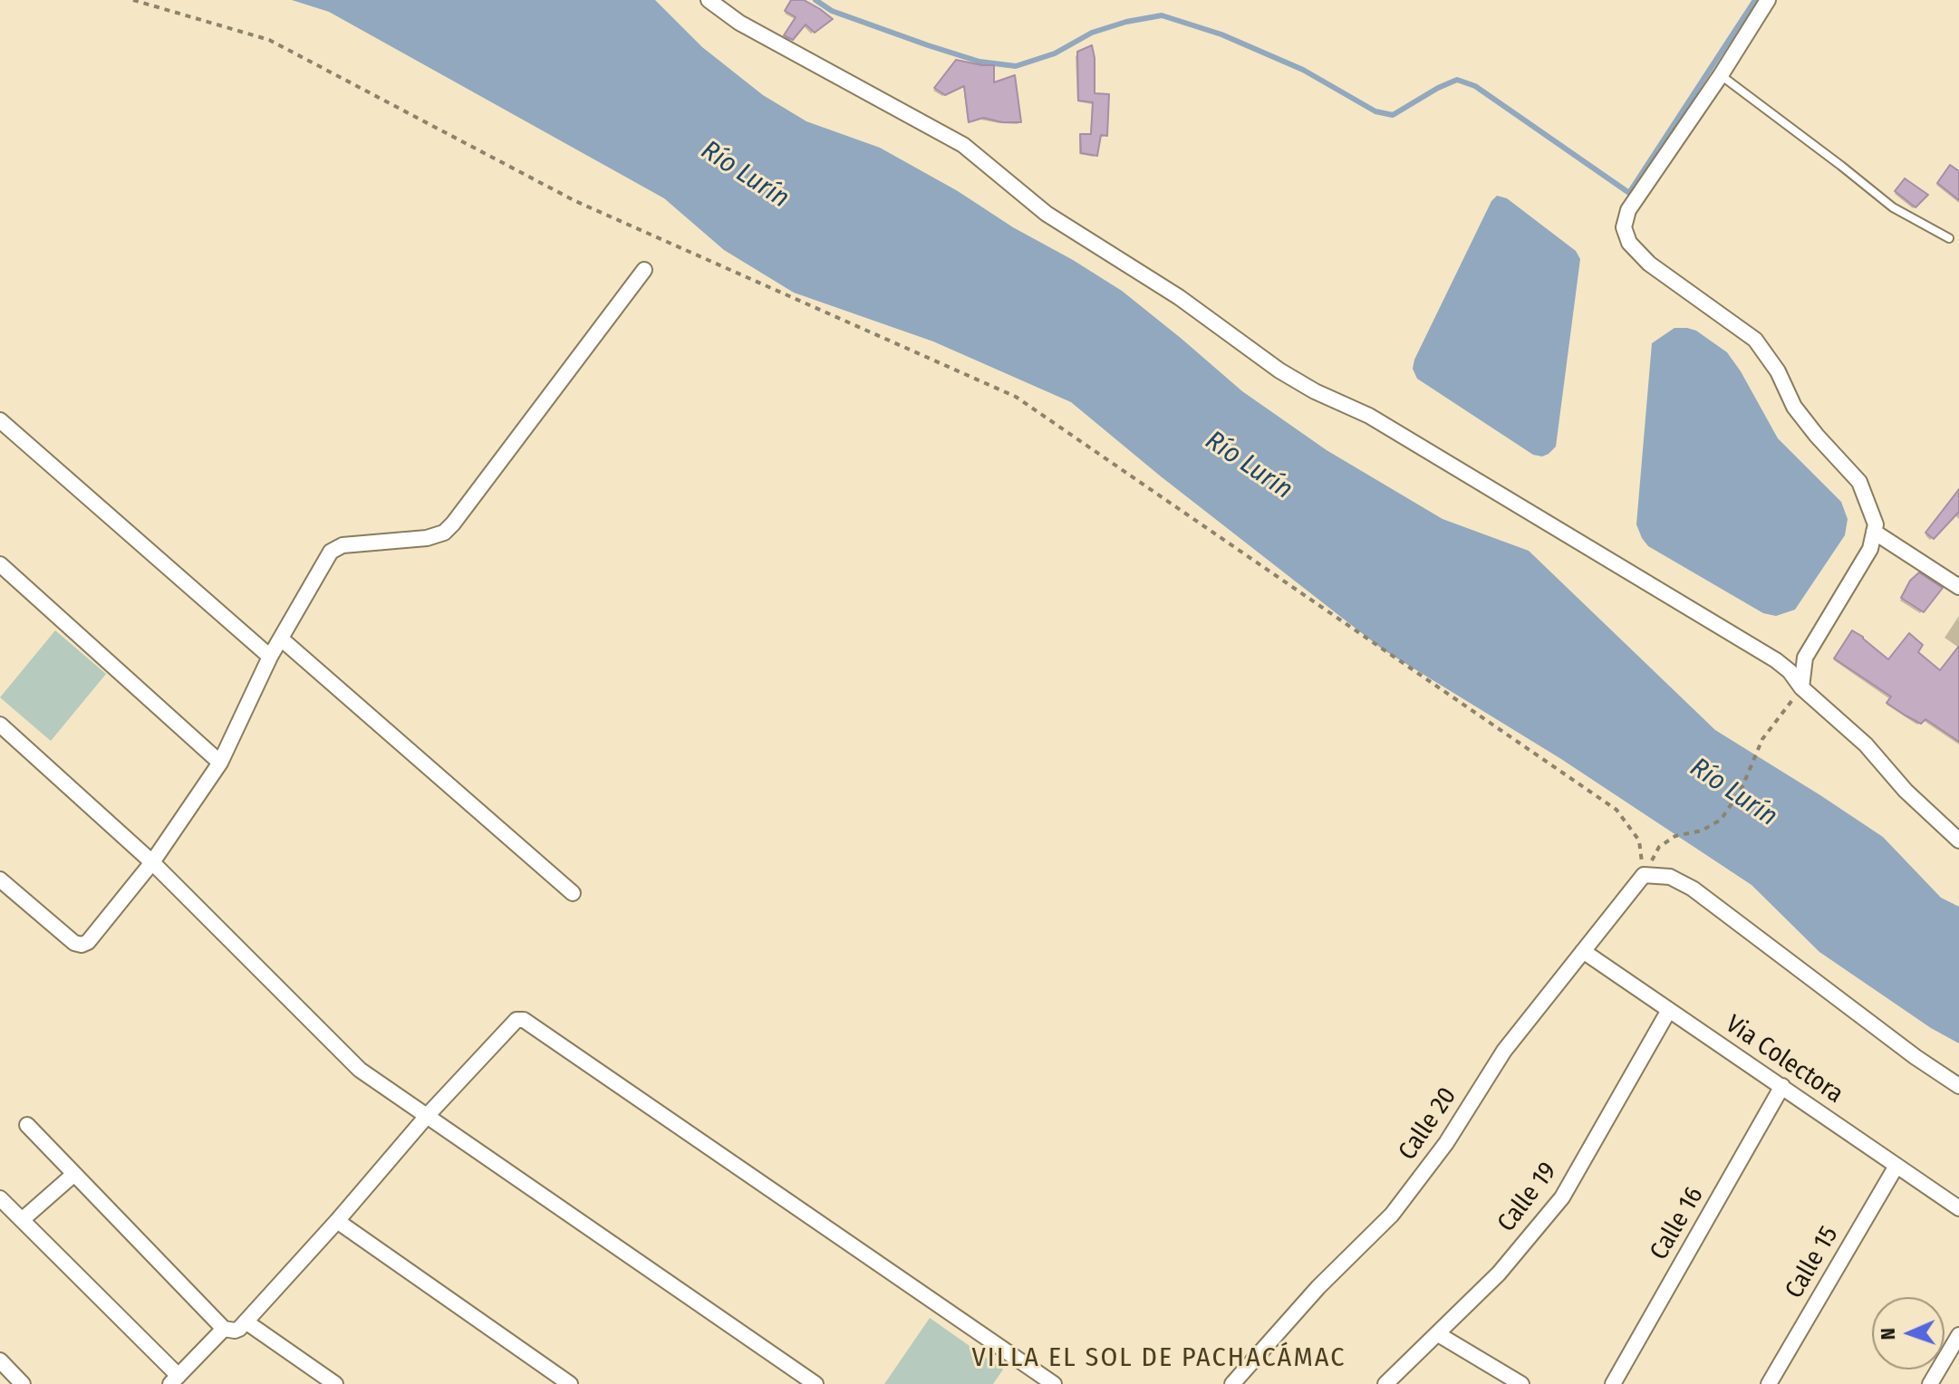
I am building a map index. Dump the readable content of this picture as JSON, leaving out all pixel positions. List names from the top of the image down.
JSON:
{
  "streets": {
    "street": [
      "Via Colectora",
      "Calle 20",
      "Calle 19",
      "Calle 16",
      "Calle 15"
    ]
  },
  "crossings": [
    ["Via Colectora", "Calle 20"],
    ["Via Colectora", "Calle 19"],
    ["Via Colectora", "Calle 16"],
    ["Via Colectora", "Calle 15"]
  ],
  "districts": ["VILLA EL SOL DE PACHACÁMAC"],
  "water": ["Río Lurín"],
  "north": "left"
}
